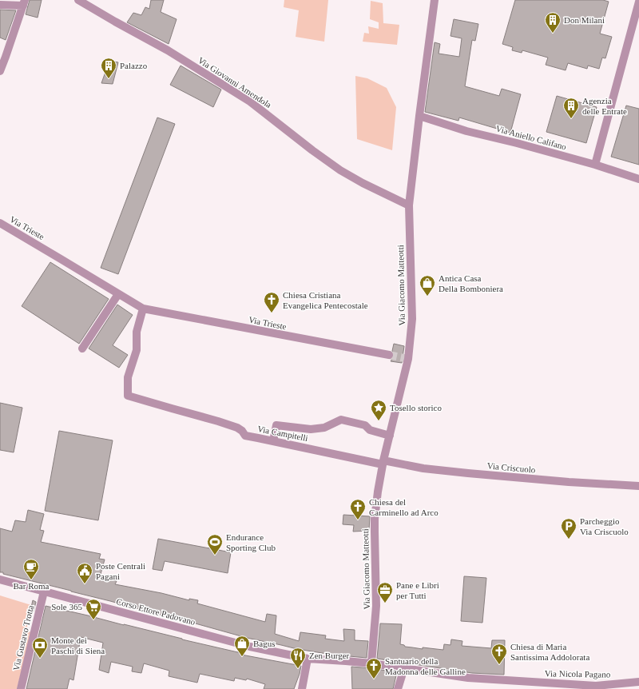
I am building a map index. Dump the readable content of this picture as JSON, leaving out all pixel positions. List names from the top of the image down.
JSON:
{
  "streets": {
    "street": [
      "Via Giovanni Amendola",
      "Via Aniello Califano",
      "Via Trieste",
      "Via Giacomo Matteotti",
      "Via Campitelli",
      "Via Criscuolo",
      "Corso Ettore Padovano",
      "Via Gustavo Trotta",
      "Via Nicola Pagano"
    ]
  },
  "crossings": [
    ["Via Giovanni Amendola", "Via Giacomo Matteotti"],
    ["Via Aniello Califano", "Via Giacomo Matteotti"],
    ["Via Trieste", "Via Campitelli"],
    ["Via Giacomo Matteotti", "Via Campitelli"],
    ["Via Giacomo Matteotti", "Via Criscuolo"],
    ["Via Giacomo Matteotti", "Corso Ettore Padovano"],
    ["Via Campitelli", "Via Criscuolo"],
    ["Corso Ettore Padovano", "Via Gustavo Trotta"],
    ["Corso Ettore Padovano", "Via Nicola Pagano"]
  ],
  "places": {
    "building": ["Don Milani", "Palazzo", "Agenzia delle Entrate"],
    "shop": ["Antica Casa Della Bomboniera", "Bagus"],
    "church": [
      "Chiesa Cristiana Evangelica Pentecostale",
      "Chiesa del Carminello ad Arco",
      "Chiesa di Maria Santissima Addolorata",
      "Santuario della Madonna delle Galline"
    ],
    "place": ["Tosello storico"],
    "parking": ["Parcheggio Via Criscuolo"],
    "sports": ["Endurance Sporting Club"],
    "cafe": ["Bar Roma"],
    "public building": ["Poste Centrali Pagani"],
    "office": ["Pane e Libri per Tutti"],
    "supermarket": ["Sole 365"],
    "bank": ["Monte dei Paschi di Siena"],
    "restaurant": ["Zen Burger"]
  }
}
